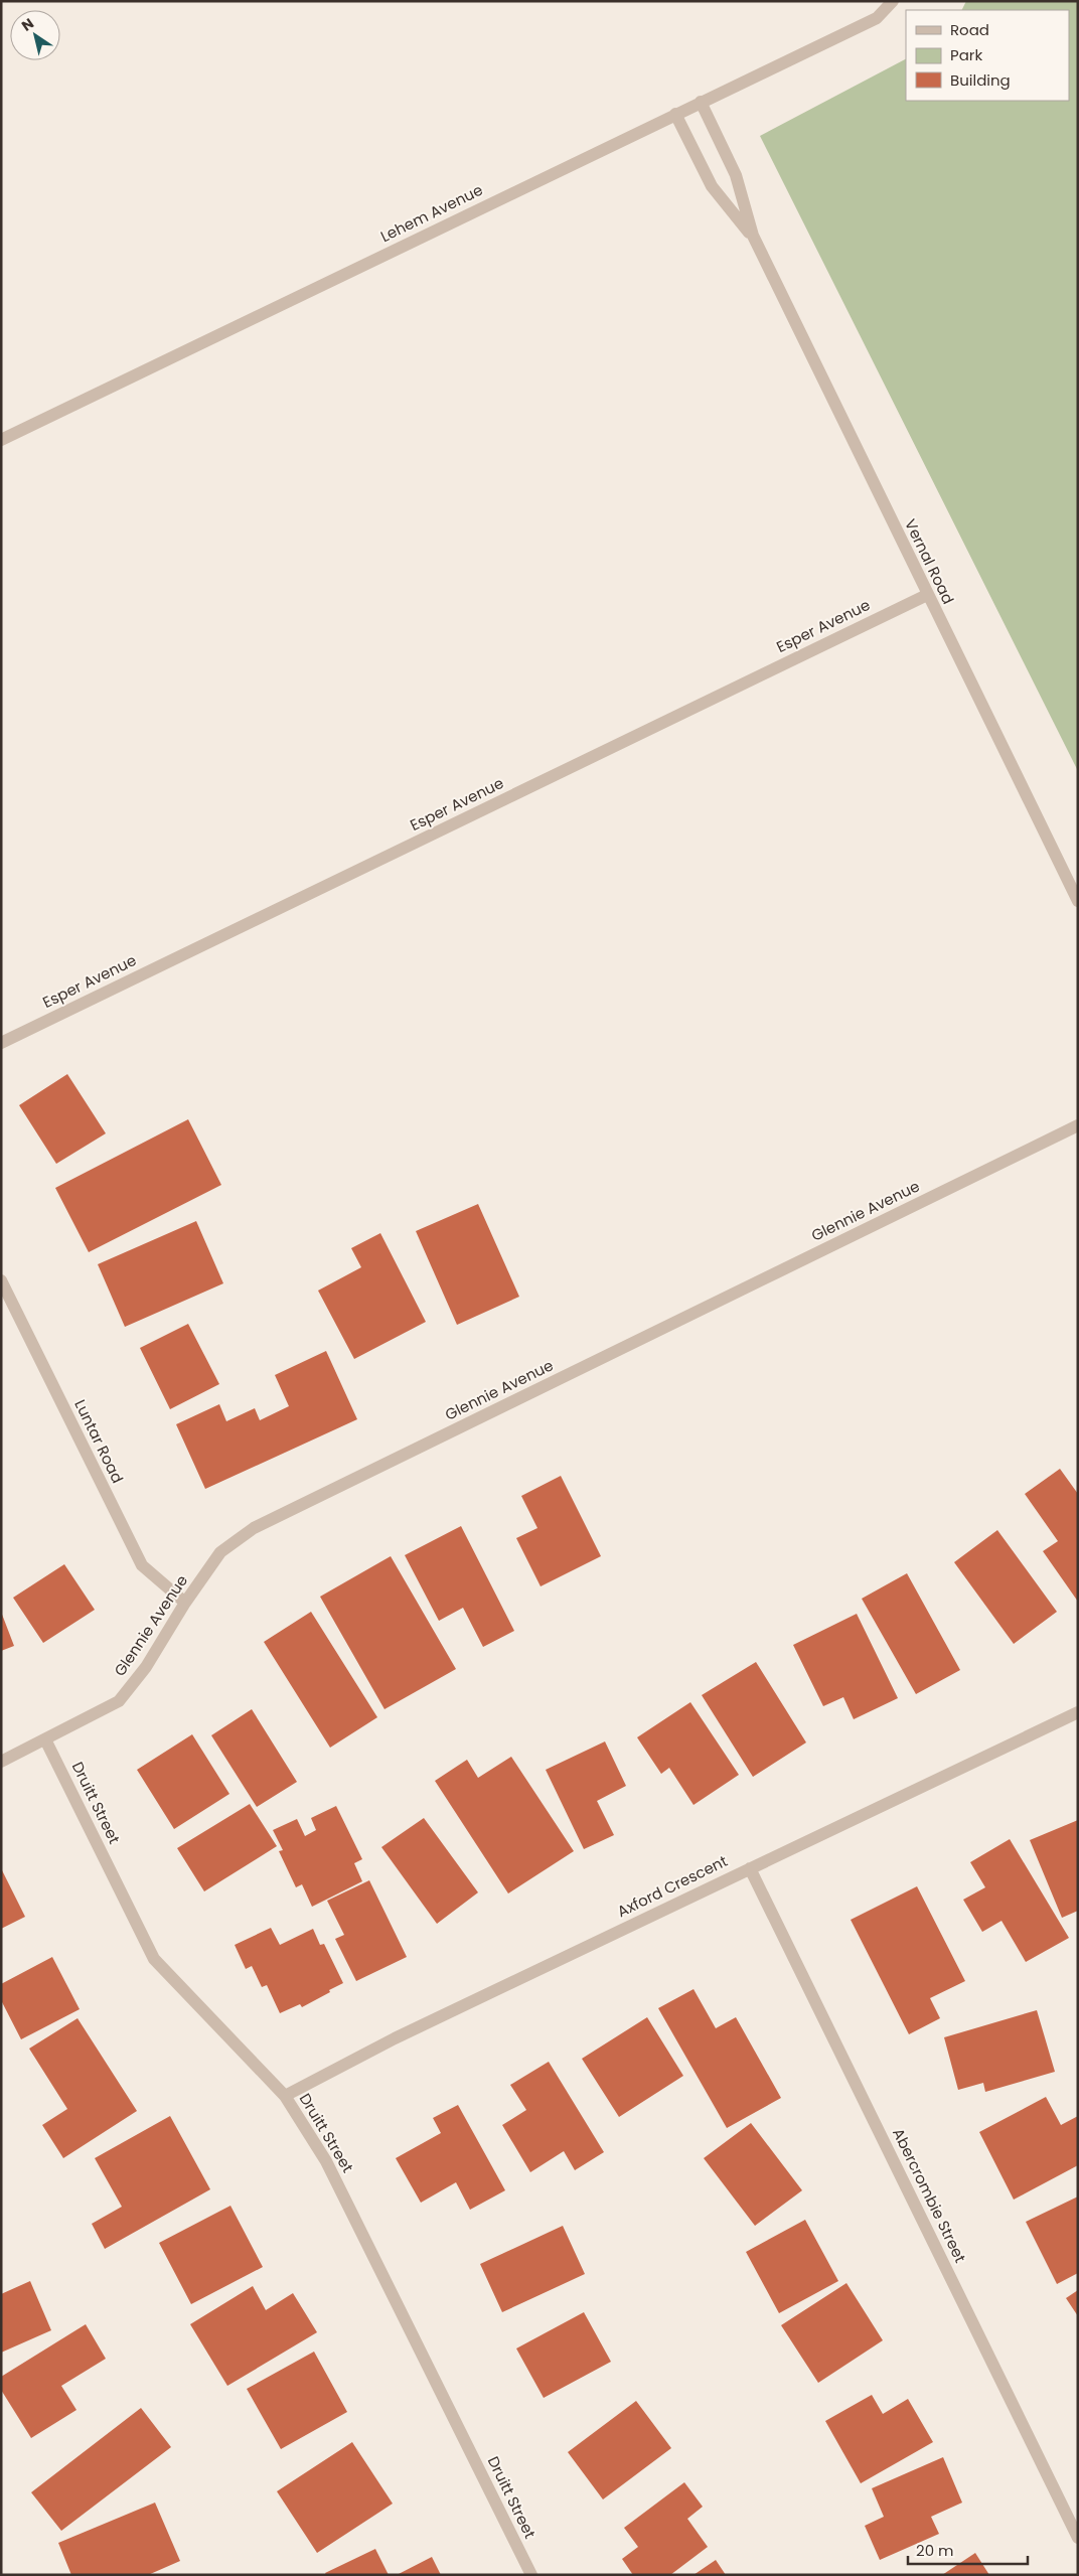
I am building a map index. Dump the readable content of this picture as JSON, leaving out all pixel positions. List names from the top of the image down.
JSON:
{
  "streets": {
    "street": [
      "Lehem Avenue",
      "Vernal Road",
      "Esper Avenue",
      "Glennie Avenue",
      "Luntar Road",
      "Druitt Street",
      "Axford Crescent",
      "Abercrombie Street"
    ]
  },
  "crossings": [
    ["Lehem Avenue", "Vernal Road"],
    ["Vernal Road", "Esper Avenue"],
    ["Glennie Avenue", "Luntar Road"],
    ["Glennie Avenue", "Druitt Street"],
    ["Druitt Street", "Axford Crescent"],
    ["Axford Crescent", "Abercrombie Street"]
  ],
  "legend": ["Road", "Park", "Building"],
  "scale_bar": "20 m",
  "north": "top left"
}
